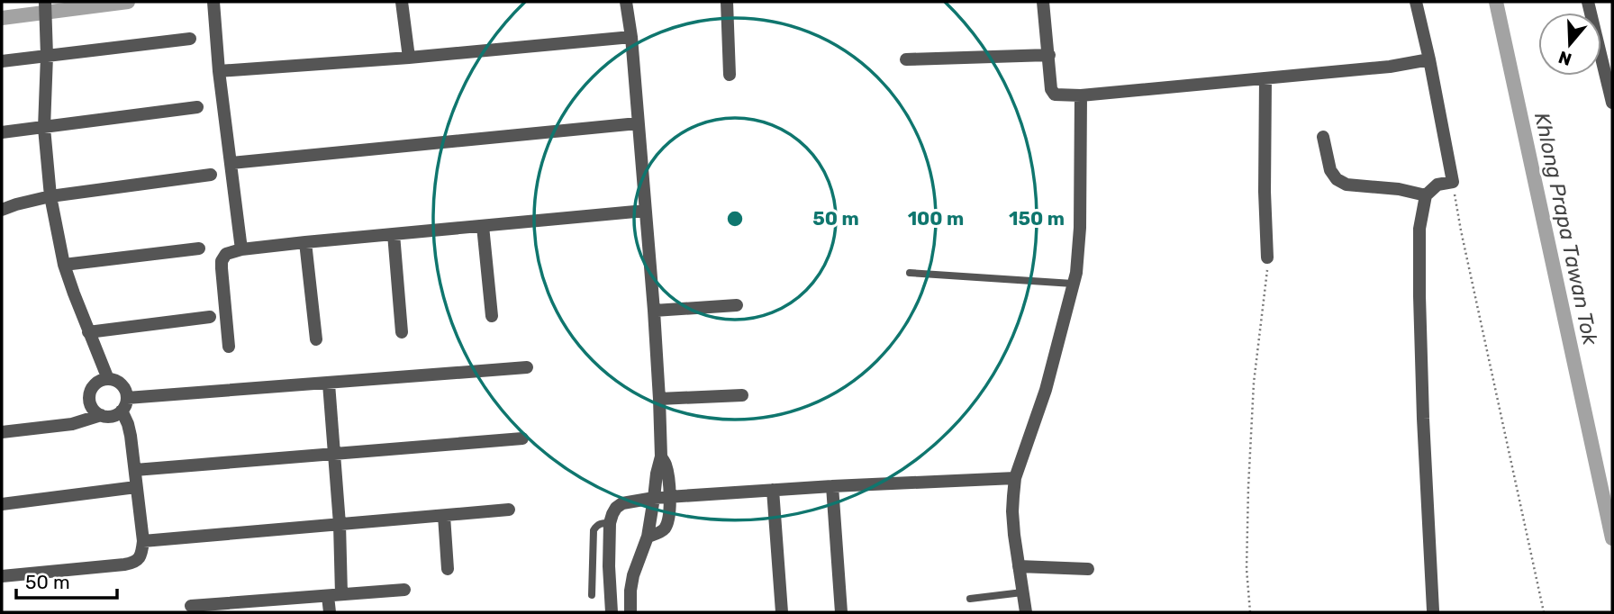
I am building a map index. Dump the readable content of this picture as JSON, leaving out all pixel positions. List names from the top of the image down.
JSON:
{
  "water": ["Khlong Prapa Tawan Tok"],
  "scale_bar": "50 m",
  "north": "bottom",
  "rings": ["50 m", "100 m", "150 m"]
}
